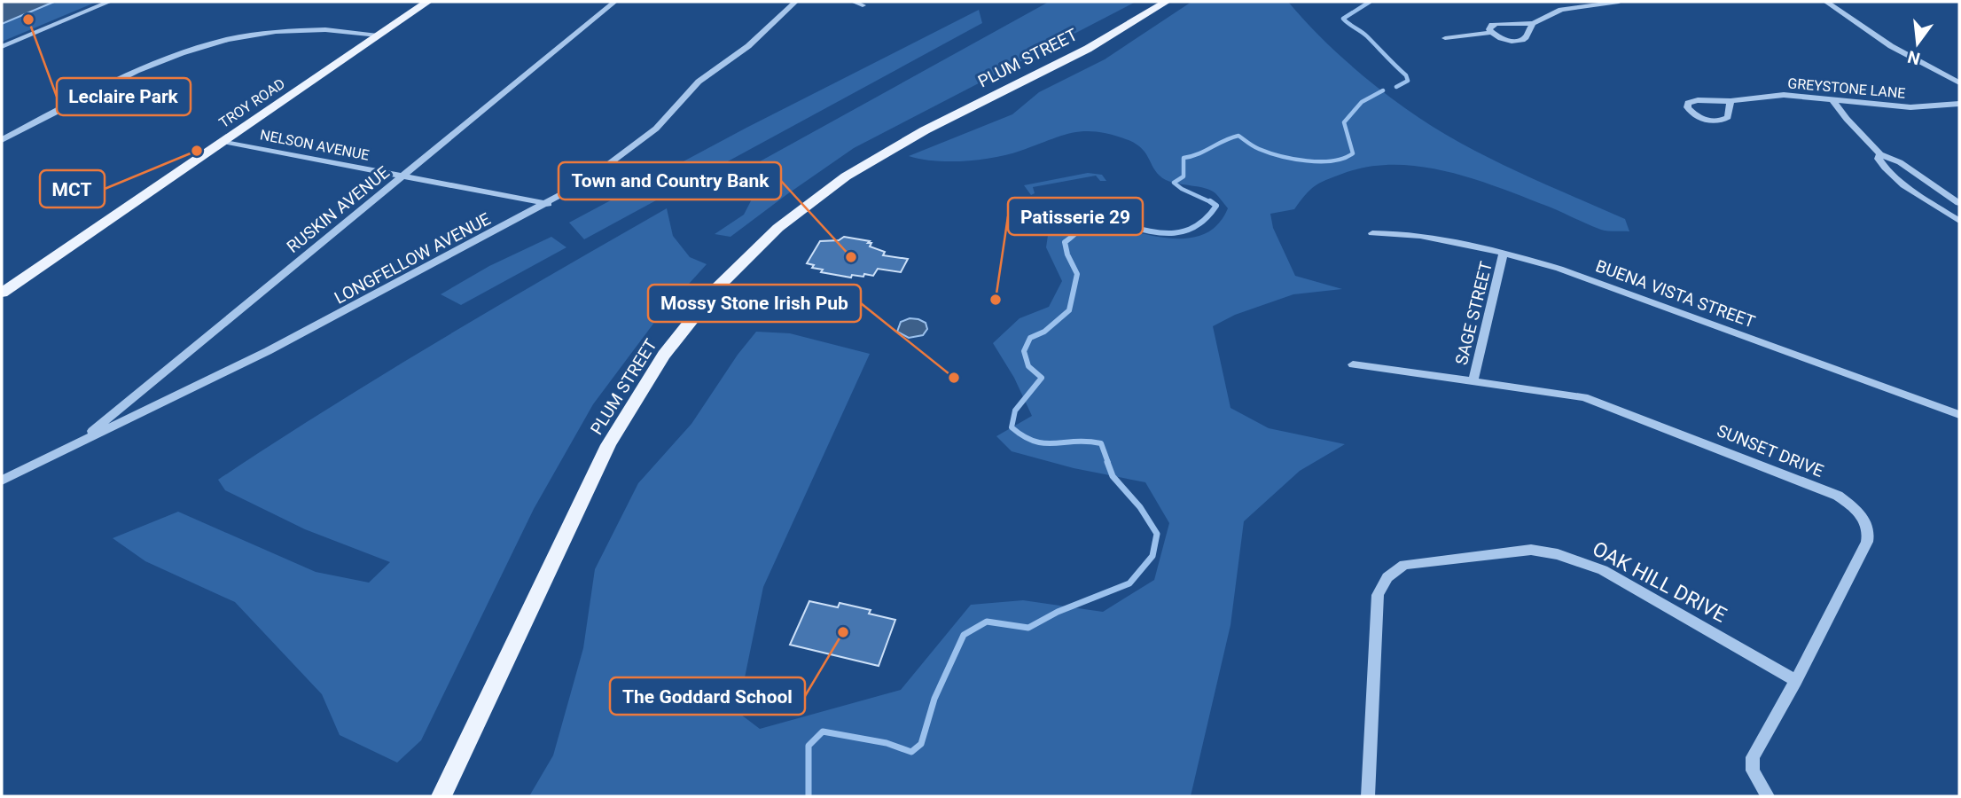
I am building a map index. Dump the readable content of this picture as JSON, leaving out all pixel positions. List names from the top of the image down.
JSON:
{
  "streets": {
    "main road": ["PLUM STREET", "TROY ROAD"],
    "street": [
      "GREYSTONE LANE",
      "NELSON AVENUE",
      "RUSKIN AVENUE",
      "LONGFELLOW AVENUE",
      "BUENA VISTA STREET",
      "SAGE STREET",
      "SUNSET DRIVE",
      "OAK HILL DRIVE"
    ]
  },
  "crossings": [
    ["TROY ROAD", "NELSON AVENUE"],
    ["NELSON AVENUE", "RUSKIN AVENUE"],
    ["NELSON AVENUE", "LONGFELLOW AVENUE"],
    ["RUSKIN AVENUE", "LONGFELLOW AVENUE"],
    ["BUENA VISTA STREET", "SAGE STREET"],
    ["SAGE STREET", "SUNSET DRIVE"],
    ["SUNSET DRIVE", "OAK HILL DRIVE"]
  ],
  "places": [
    "Leclaire Park",
    "MCT",
    "Town and Country Bank",
    "Patisserie 29",
    "Mossy Stone Irish Pub",
    "The Goddard School"
  ],
  "north": "bottom"
}
